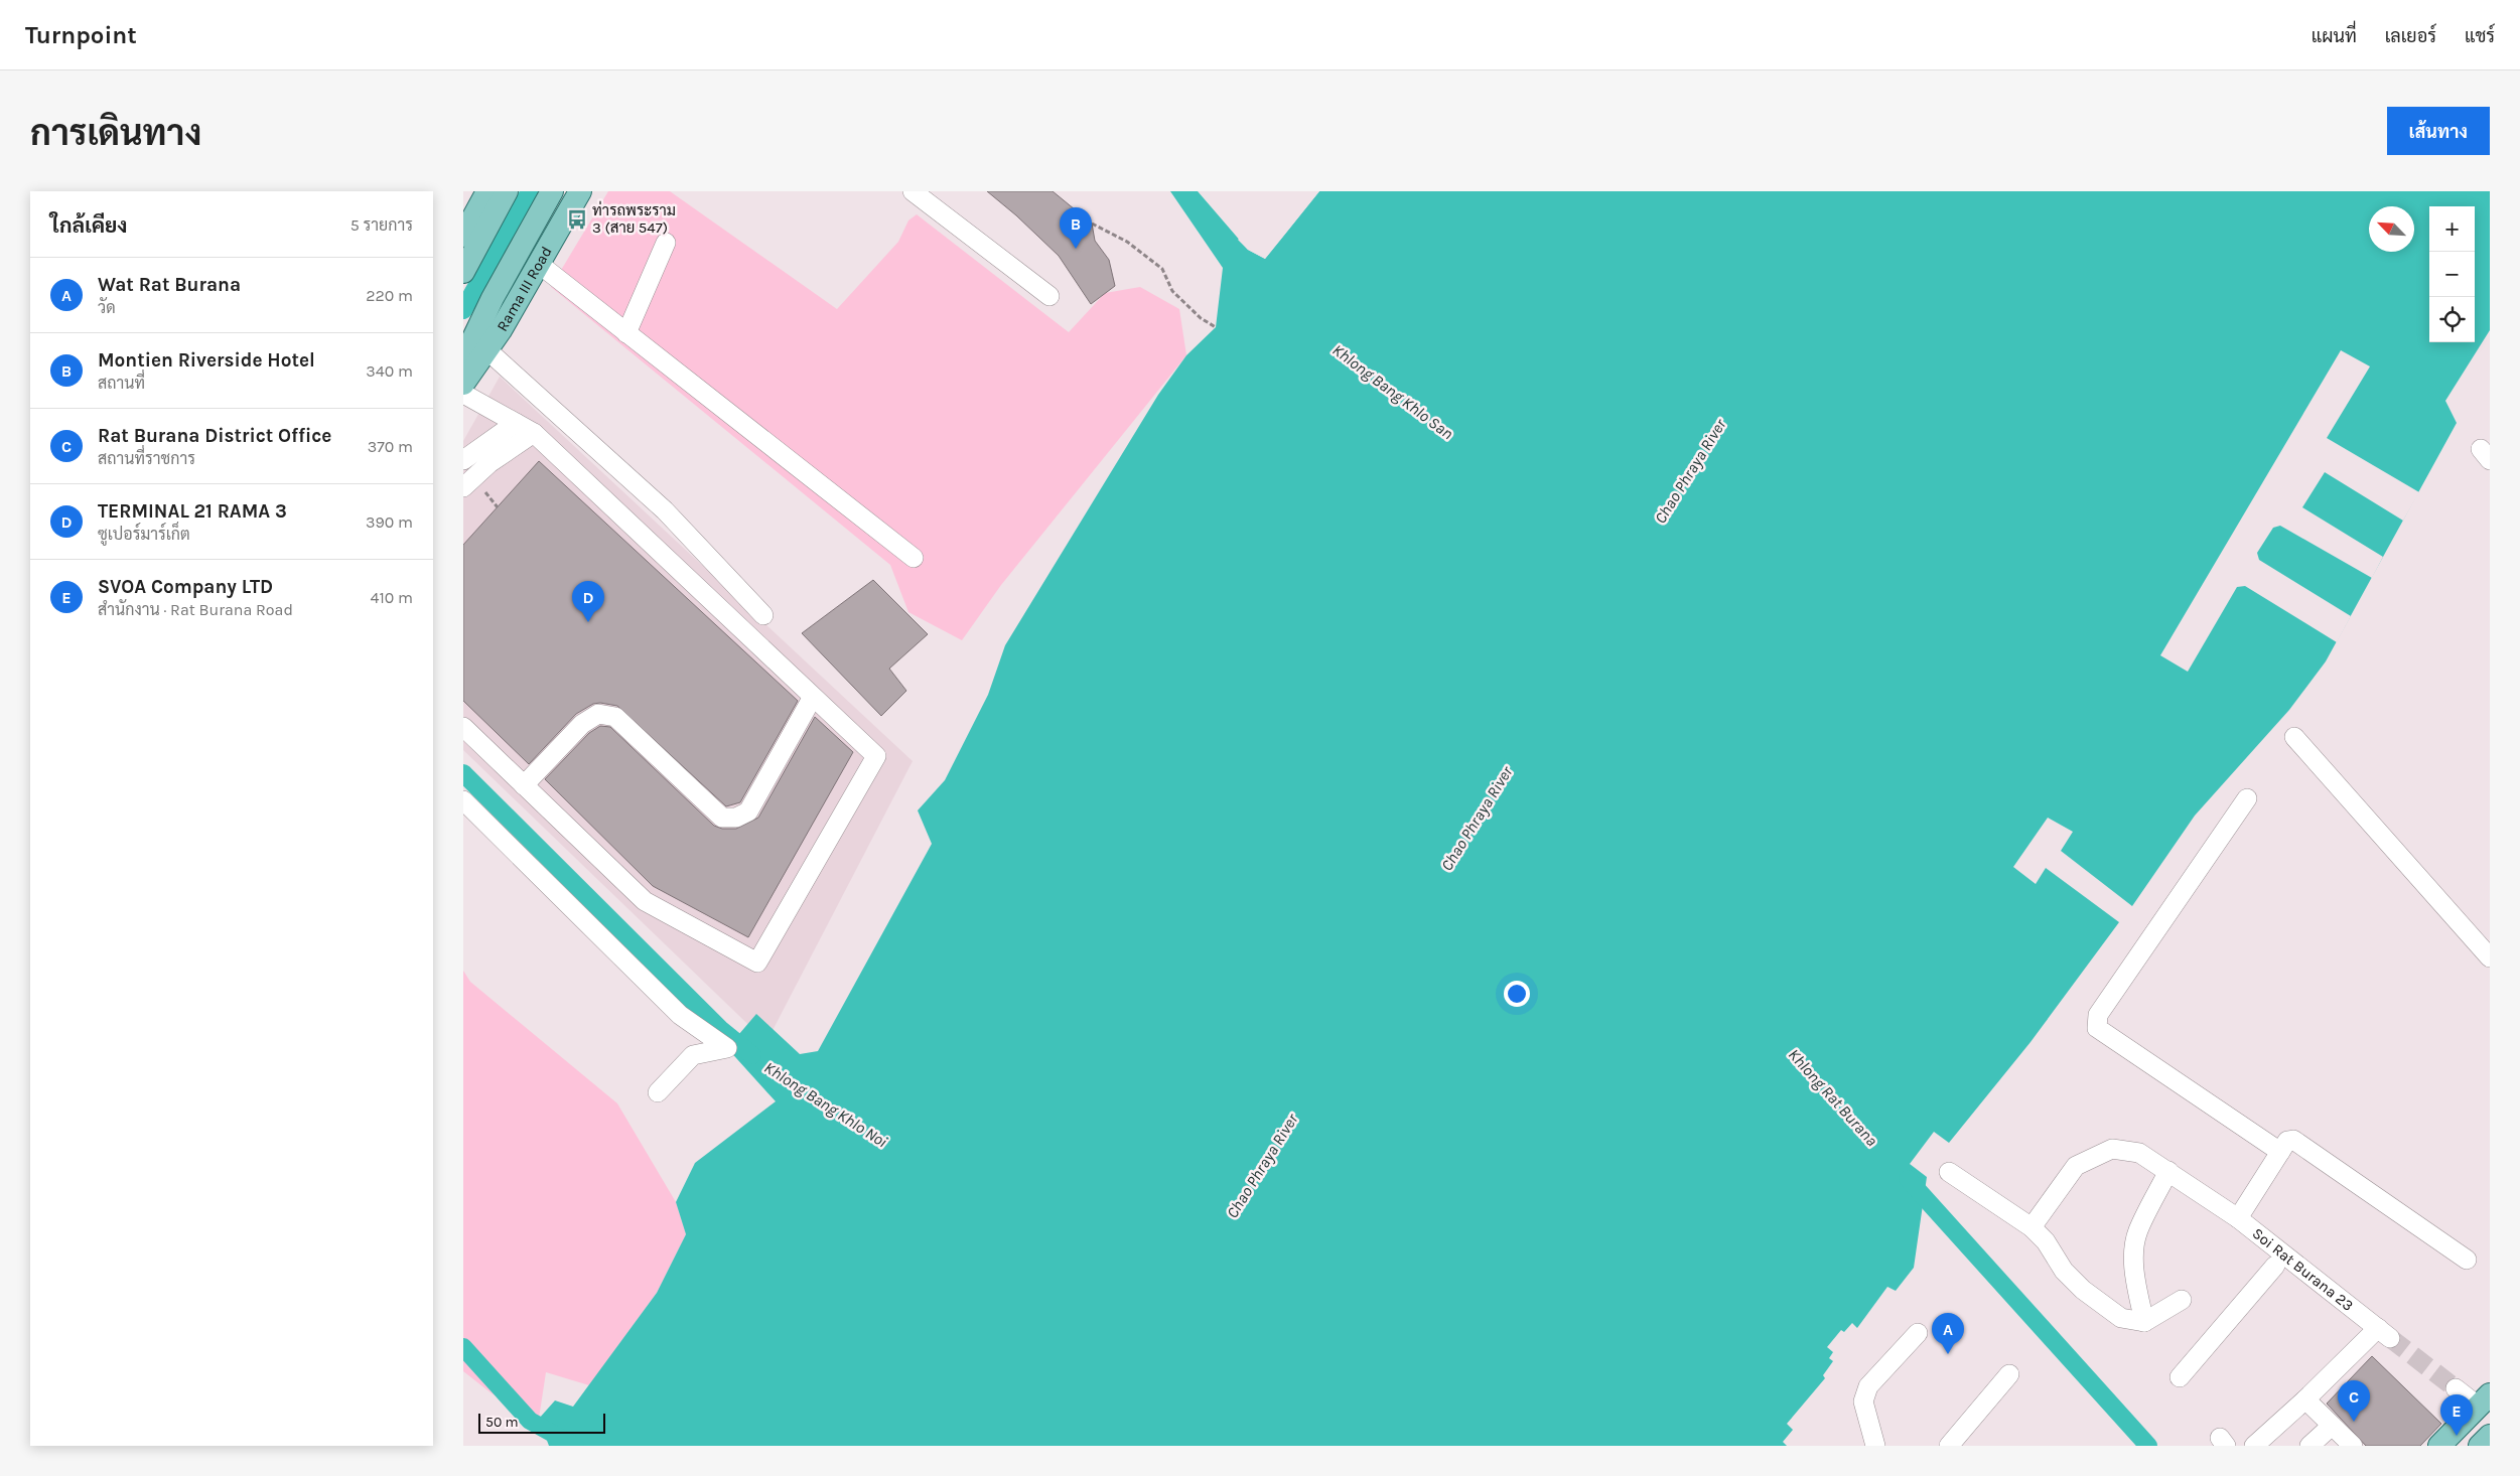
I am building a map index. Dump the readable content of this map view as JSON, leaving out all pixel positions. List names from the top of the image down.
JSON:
{
  "streets": {
    "main road": ["Rama III Road"],
    "street": ["Soi Rat Burana 23"]
  },
  "water": [
    "Khlong Bang Khlo San",
    "Chao Phraya River",
    "Khlong Rat Burana",
    "Khlong Bang Khlo Noi"
  ],
  "places": {
    "bus stop": ["ท่ารถพระราม 3 (สาย 547)"]
  },
  "scale_bar": "50 m",
  "north": "top left",
  "page": {
    "header": "Turnpoint",
    "nav": ["แผนที่", "เลเยอร์", "แชร์"],
    "buttons": "เส้นทาง",
    "title": "การเดินทาง",
    "heading": ["ใกล้เคียง", "5 รายการ"],
    "map_buttons": ["+", "−"],
    "pins": [
      "B",
      "D",
      "A",
      "C",
      "E"
    ],
    "list": [
      {
        "mark": "A",
        "name": "Wat Rat Burana",
        "note": "วัด",
        "value": "220 m"
      },
      {
        "mark": "B",
        "name": "Montien Riverside Hotel",
        "note": "สถานที่",
        "value": "340 m"
      },
      {
        "mark": "C",
        "name": "Rat Burana District Office",
        "note": "สถานที่ราชการ",
        "value": "370 m"
      },
      {
        "mark": "D",
        "name": "TERMINAL 21 RAMA 3",
        "note": "ซูเปอร์มาร์เก็ต",
        "value": "390 m"
      },
      {
        "mark": "E",
        "name": "SVOA Company LTD",
        "note": "สำนักงาน · Rat Burana Road",
        "value": "410 m"
      }
    ],
    "scale": "50 m"
  }
}
